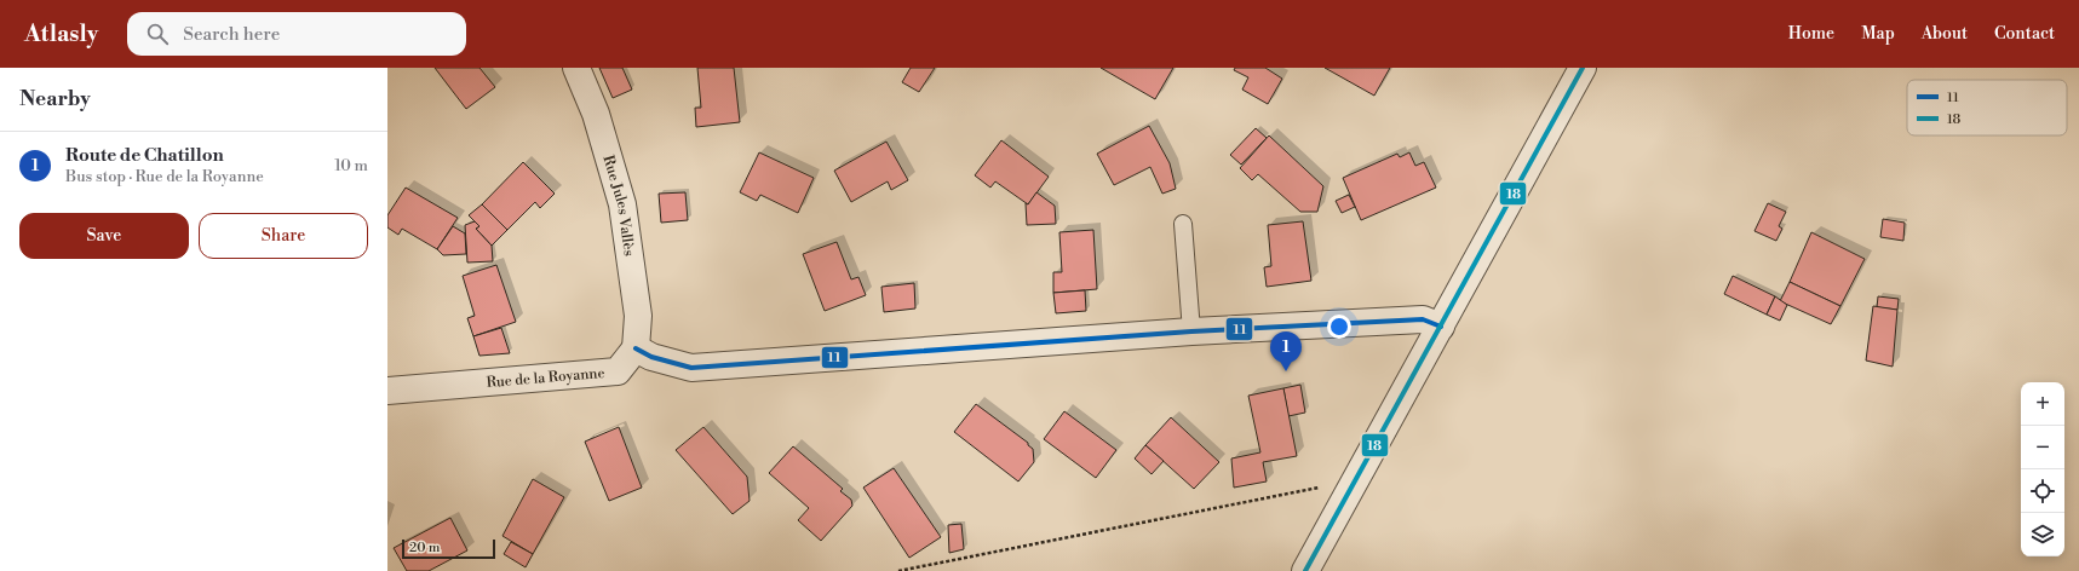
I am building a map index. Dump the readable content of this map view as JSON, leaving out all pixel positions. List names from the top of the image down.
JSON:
{
  "streets": {
    "street": ["Rue Jules Vallès", "Rue de la Royanne"]
  },
  "crossings": [
    ["Rue Jules Vallès", "Rue de la Royanne"]
  ],
  "lines": ["transit line 18", "transit line 11"],
  "legend": ["11", "18"],
  "scale_bar": "20 m",
  "page": {
    "header": "Atlasly",
    "search": "Search here",
    "nav": [
      "Home",
      "Map",
      "About",
      "Contact"
    ],
    "heading": "Nearby",
    "list": [
      {
        "mark": "1",
        "name": "Route de Chatillon",
        "note": "Bus stop · Rue de la Royanne",
        "value": "10 m"
      }
    ],
    "buttons": ["Save", "Share"],
    "pins": "1",
    "map_buttons": ["+", "−"],
    "scale": "20 m"
  }
}
